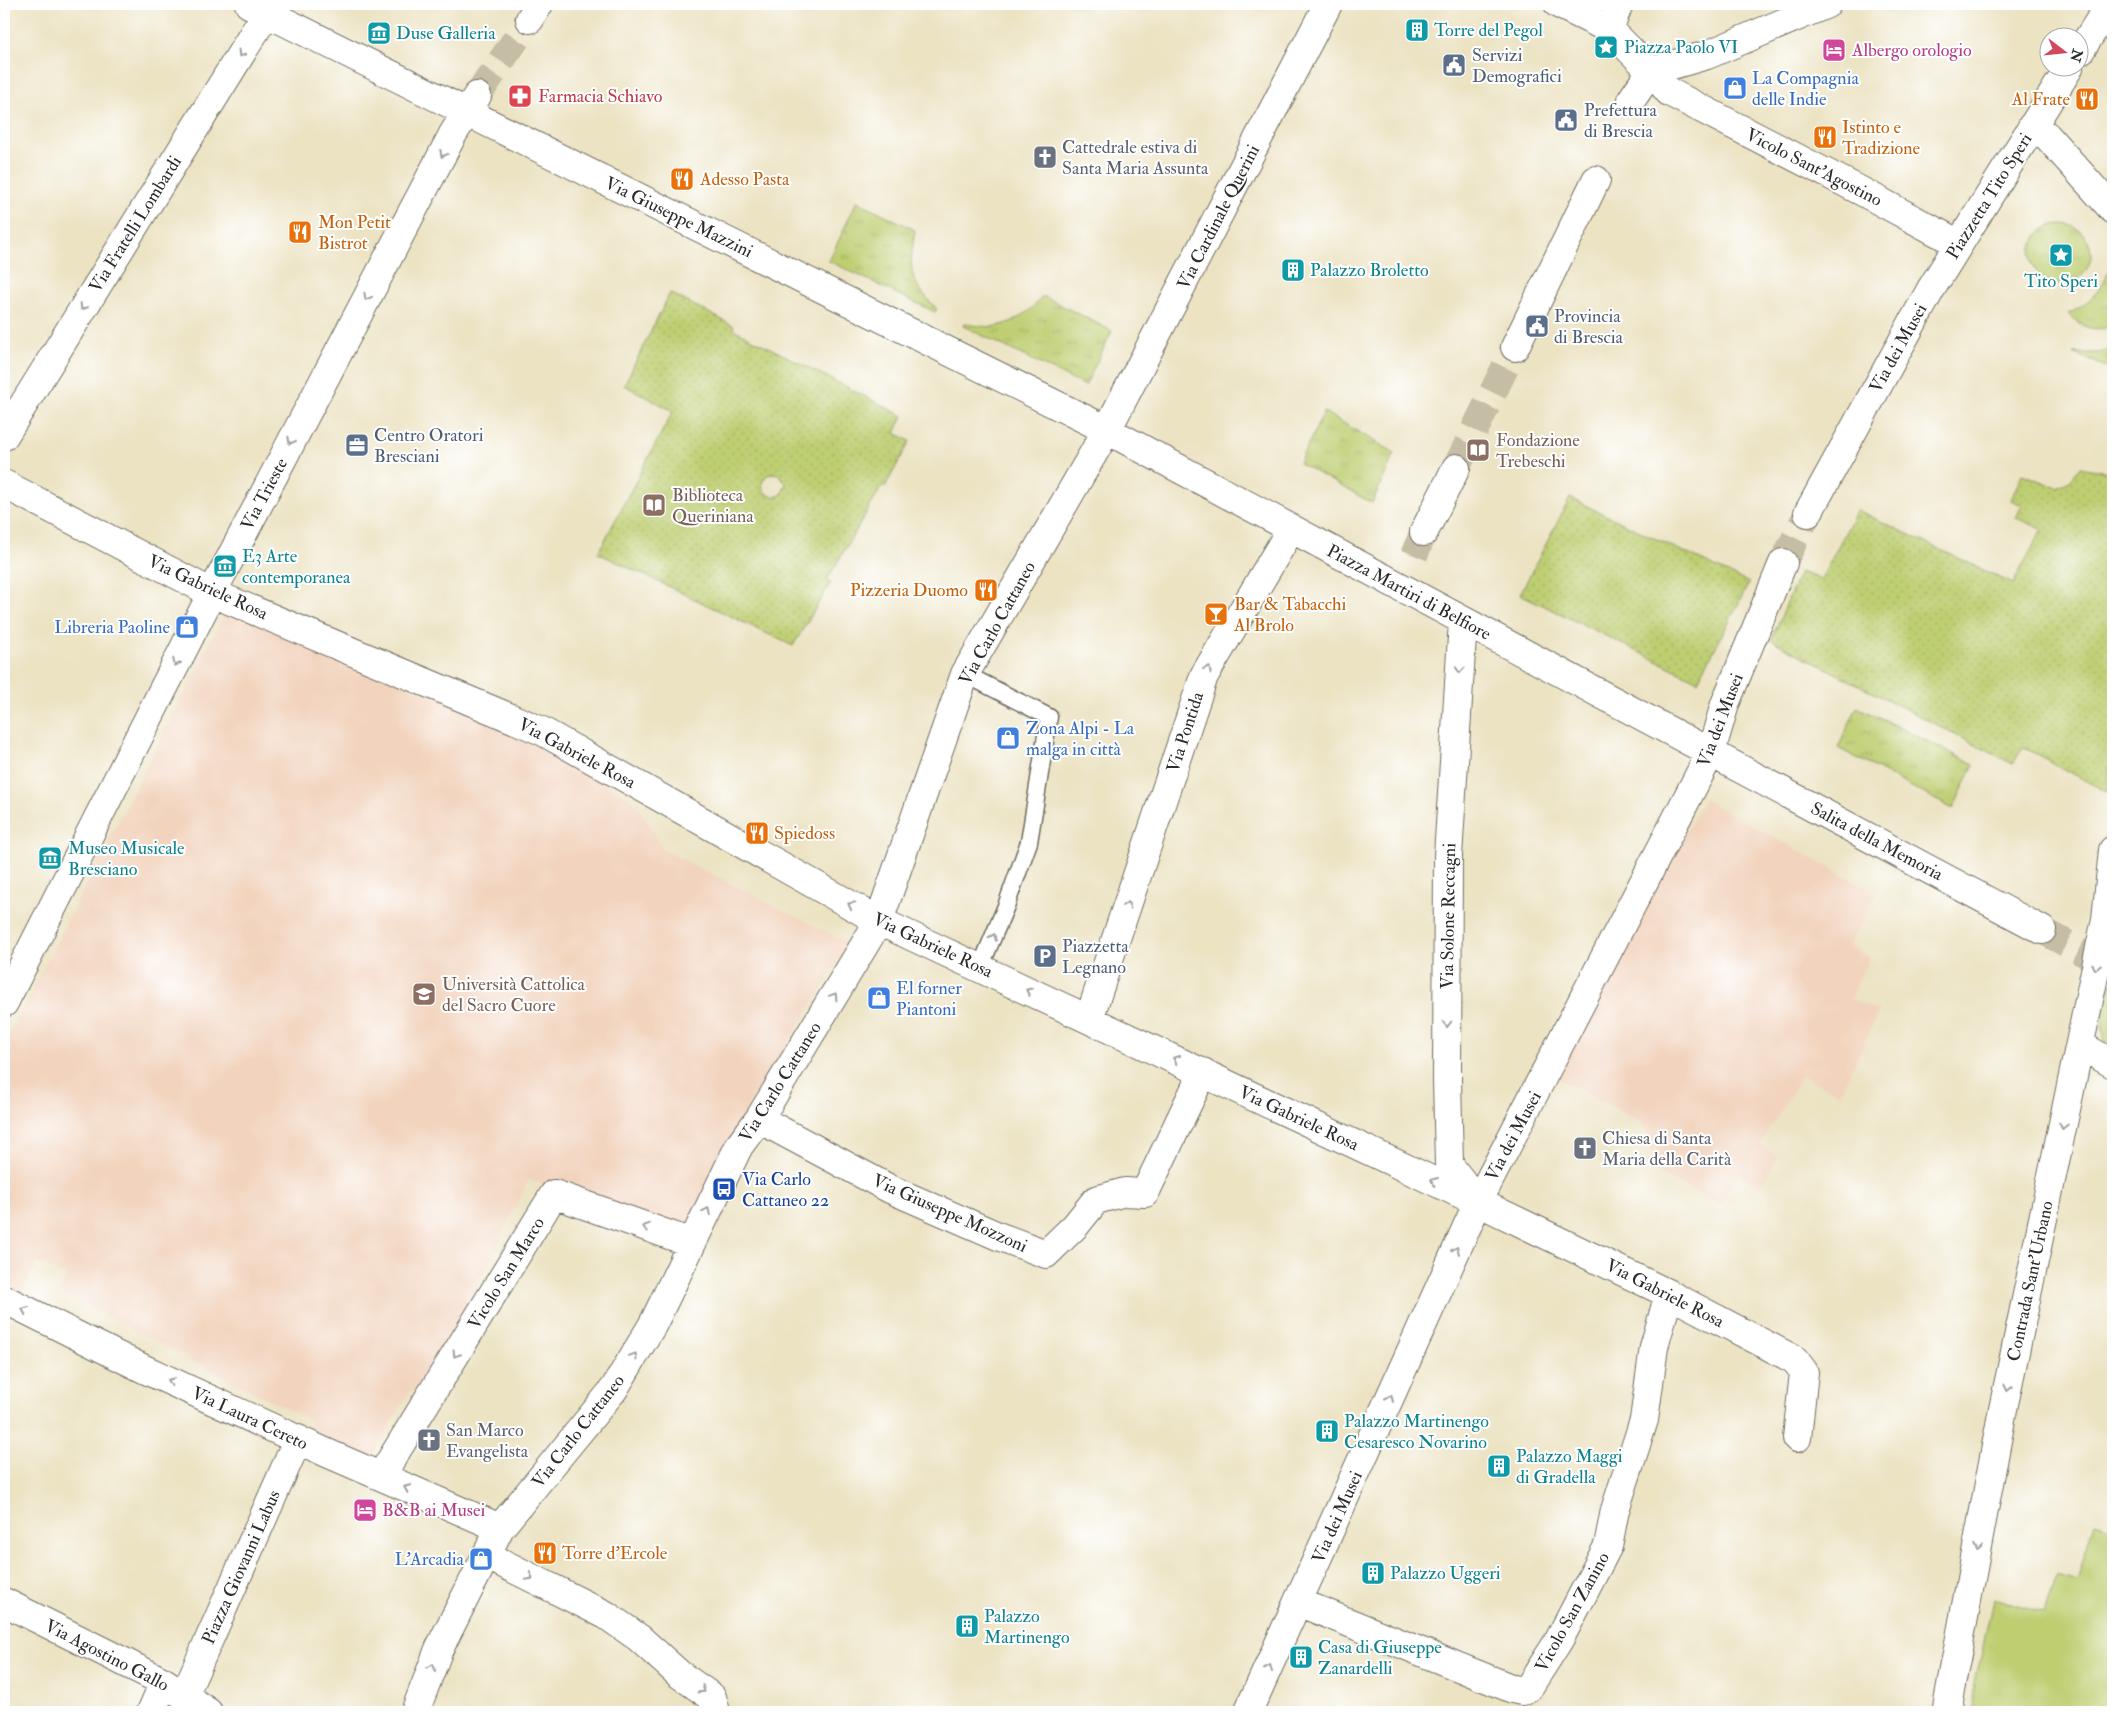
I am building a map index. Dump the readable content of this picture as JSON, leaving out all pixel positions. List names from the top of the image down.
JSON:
{
  "streets": {
    "street": [
      "Vicolo Sant'Agostino",
      "Piazzetta Tito Speri",
      "Via Giuseppe Mazzini",
      "Via Cardinale Querini",
      "Via Fratelli Lombardi",
      "Via dei Musei",
      "Via Trieste",
      "Via Gabriele Rosa",
      "Piazza Martiri di Belfiore",
      "Via Carlo Cattaneo",
      "Via Pontida",
      "Salita della Memoria",
      "Via Solone Reccagni",
      "Via Giuseppe Mozzoni",
      "Vicolo San Marco",
      "Contrada Sant'Urbano",
      "Via Laura Cereto",
      "Piazza Giovanni Labus",
      "Vicolo San Zanino",
      "Via Agostino Gallo"
    ]
  },
  "crossings": [
    ["Vicolo Sant'Agostino", "Piazzetta Tito Speri"],
    ["Piazzetta Tito Speri", "Via dei Musei"],
    ["Via Giuseppe Mazzini", "Via Cardinale Querini"],
    ["Via Giuseppe Mazzini", "Via Fratelli Lombardi"],
    ["Via Giuseppe Mazzini", "Via Trieste"],
    ["Via Giuseppe Mazzini", "Piazza Martiri di Belfiore"],
    ["Via Giuseppe Mazzini", "Via Carlo Cattaneo"],
    ["Via Cardinale Querini", "Piazza Martiri di Belfiore"],
    ["Via Cardinale Querini", "Via Carlo Cattaneo"],
    ["Via dei Musei", "Via Gabriele Rosa"],
    ["Via dei Musei", "Piazza Martiri di Belfiore"],
    ["Via dei Musei", "Salita della Memoria"],
    ["Via dei Musei", "Via Solone Reccagni"],
    ["Via dei Musei", "Vicolo San Zanino"],
    ["Via Trieste", "Via Gabriele Rosa"],
    ["Via Gabriele Rosa", "Via Carlo Cattaneo"],
    ["Via Gabriele Rosa", "Via Pontida"],
    ["Via Gabriele Rosa", "Via Solone Reccagni"],
    ["Via Gabriele Rosa", "Via Giuseppe Mozzoni"],
    ["Via Gabriele Rosa", "Vicolo San Zanino"],
    ["Piazza Martiri di Belfiore", "Via Carlo Cattaneo"],
    ["Piazza Martiri di Belfiore", "Via Pontida"],
    ["Piazza Martiri di Belfiore", "Salita della Memoria"],
    ["Piazza Martiri di Belfiore", "Via Solone Reccagni"],
    ["Via Carlo Cattaneo", "Via Giuseppe Mozzoni"],
    ["Via Carlo Cattaneo", "Vicolo San Marco"],
    ["Via Carlo Cattaneo", "Via Laura Cereto"],
    ["Vicolo San Marco", "Via Laura Cereto"],
    ["Via Laura Cereto", "Piazza Giovanni Labus"],
    ["Piazza Giovanni Labus", "Via Agostino Gallo"]
  ],
  "one_way": [
    "Via Fratelli Lombardi",
    "Via dei Musei",
    "Via Trieste",
    "Via Gabriele Rosa",
    "Via Carlo Cattaneo",
    "Via Pontida",
    "Via Solone Reccagni",
    "Vicolo San Marco",
    "Contrada Sant'Urbano",
    "Via Laura Cereto"
  ],
  "places": {
    "building": [
      "Torre del Pegol",
      "Palazzo Broletto",
      "Palazzo Martinengo Cesaresco Novarino",
      "Palazzo Maggi di Gradella",
      "Palazzo Uggeri",
      "Palazzo Martinengo",
      "Casa di Giuseppe Zanardelli"
    ],
    "museum": ["Duse Galleria", "E3 Arte contemporanea", "Museo Musicale Bresciano"],
    "place": ["Piazza Paolo VI", "Tito Speri"],
    "hotel": ["Albergo orologio", "B&B ai Musei"],
    "public building": ["Servizi Demografici", "Prefettura di Brescia", "Provincia di Brescia"],
    "shop": [
      "La Compagnia delle Indie",
      "Libreria Paoline",
      "Zona Alpi - La malga in città",
      "El forner Piantoni",
      "L'Arcadia"
    ],
    "pharmacy": ["Farmacia Schiavo"],
    "restaurant": [
      "Al Frate",
      "Istinto e Tradizione",
      "Adesso Pasta",
      "Mon Petit Bistrot",
      "Pizzeria Duomo",
      "Spiedoss",
      "Torre d'Ercole"
    ],
    "church": ["Cattedrale estiva di Santa Maria Assunta", "Chiesa di Santa Maria della Carità", "San Marco Evangelista"],
    "office": ["Centro Oratori Bresciani"],
    "library": ["Fondazione Trebeschi", "Biblioteca Queriniana"],
    "bar": ["Bar & Tabacchi Al Brolo"],
    "parking": ["Piazzetta Legnano"],
    "school or university": ["Università Cattolica del Sacro Cuore"],
    "bus stop": ["Via Carlo Cattaneo 22"]
  },
  "north": "right"
}
